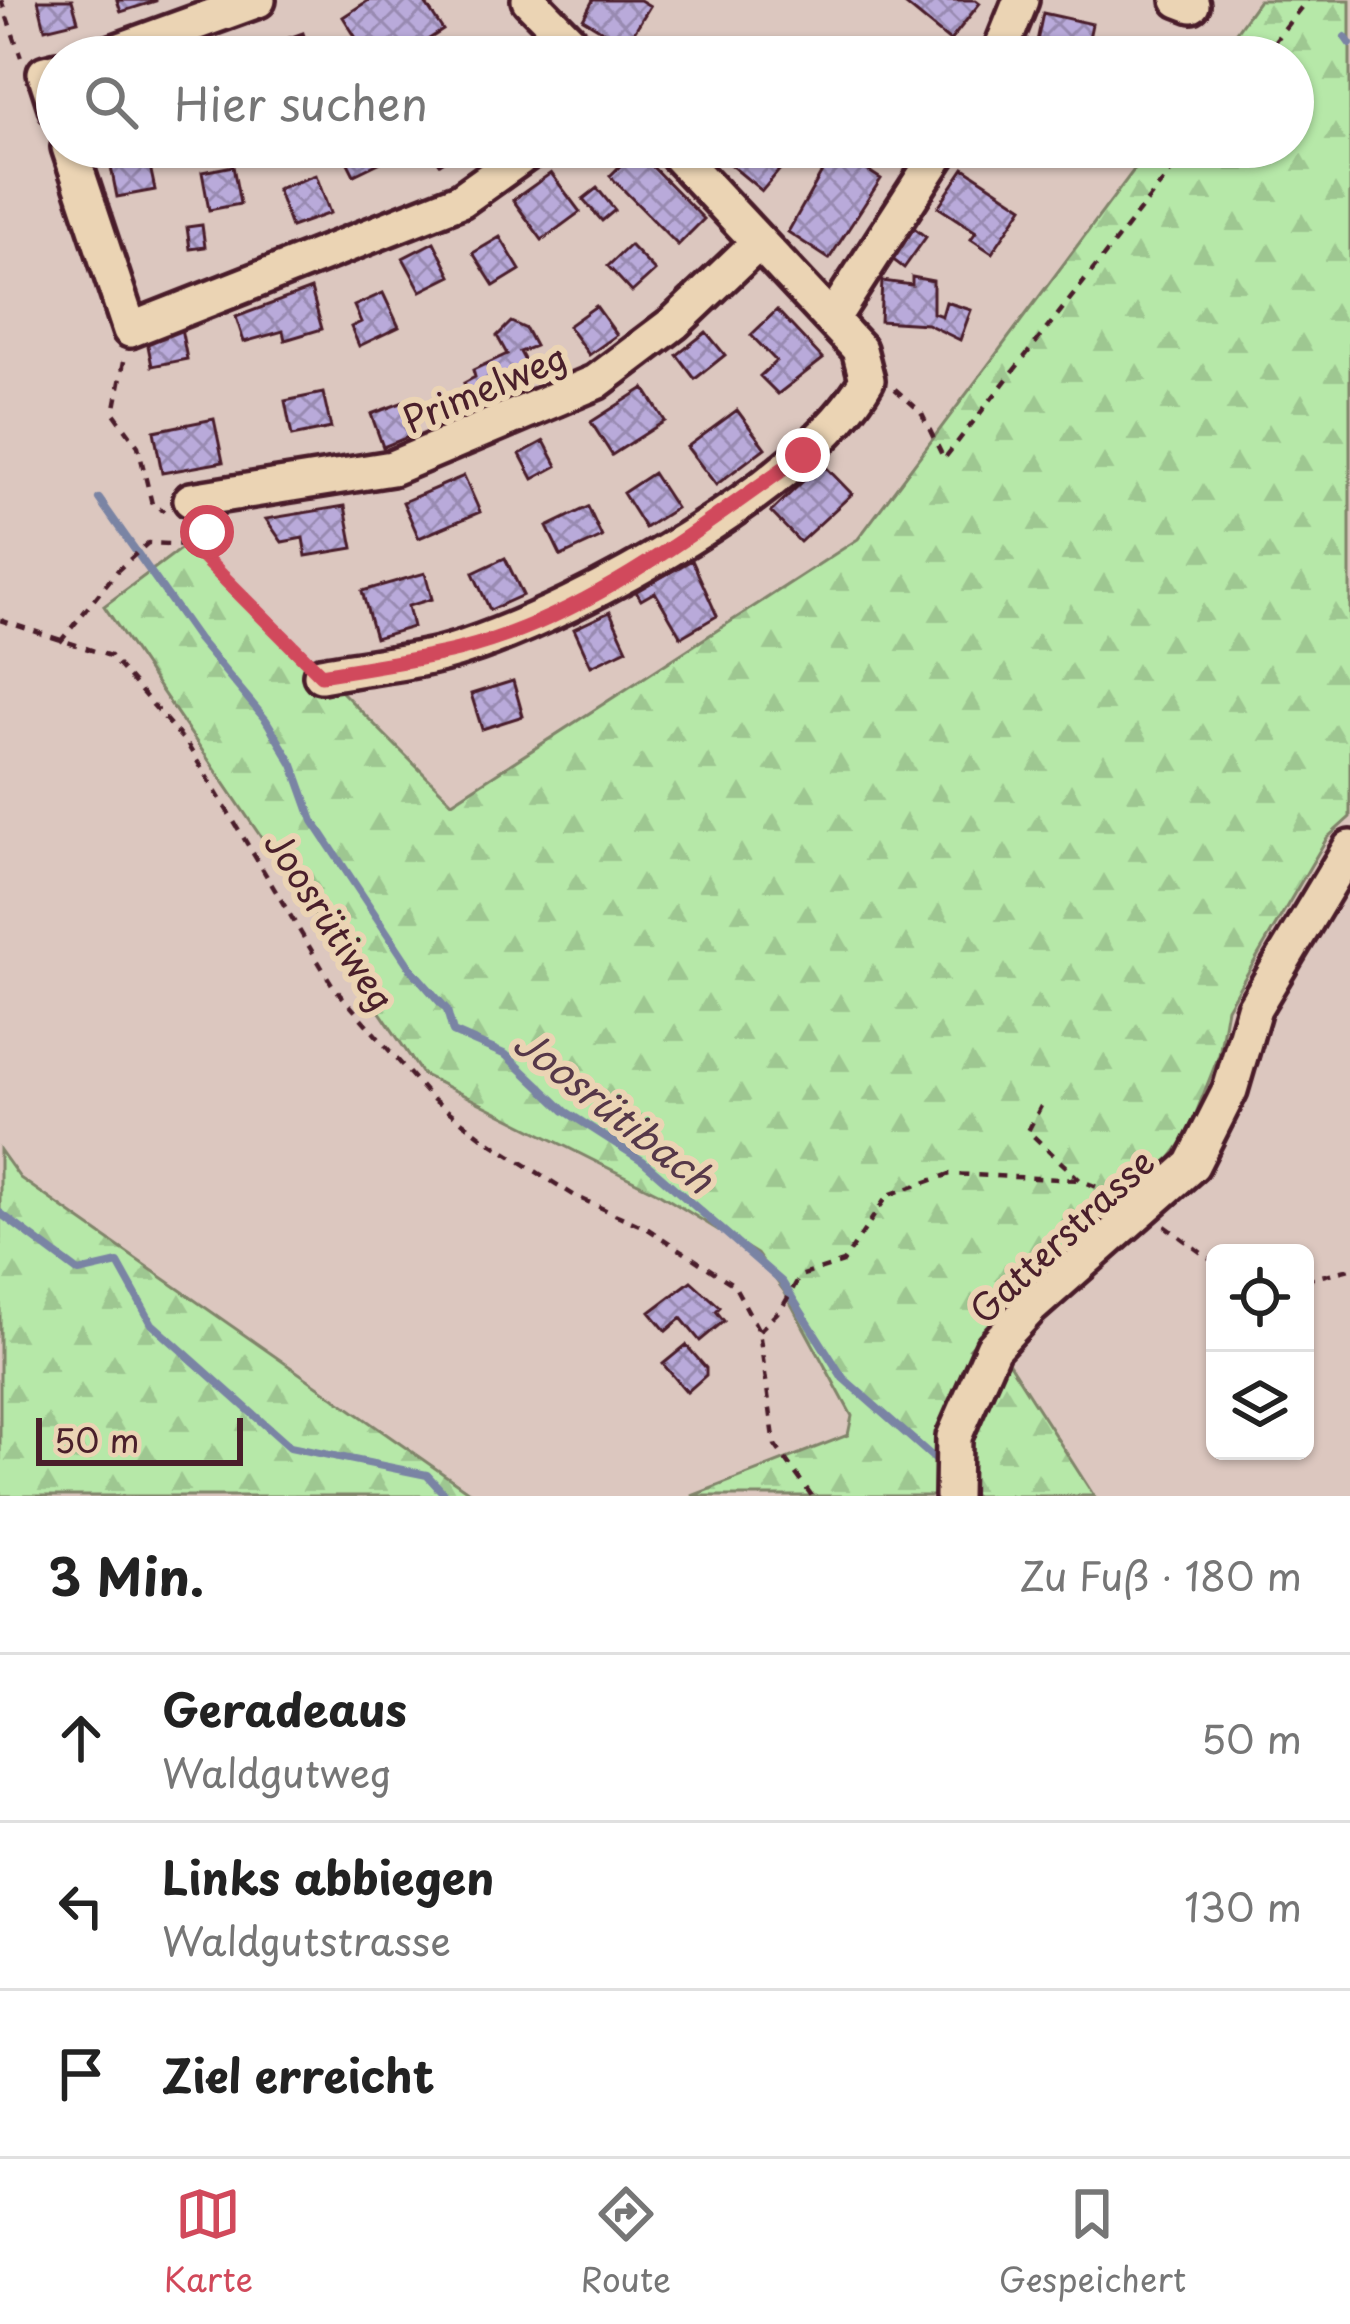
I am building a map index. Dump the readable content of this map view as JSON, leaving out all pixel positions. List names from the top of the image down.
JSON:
{
  "streets": {
    "street": ["Primelweg", "Gatterstrasse"],
    "path": ["Joosrütiweg"]
  },
  "water": ["Joosrütibach"],
  "scale_bar": "50 m",
  "page": {
    "search": "Hier suchen",
    "scale": "50 m",
    "heading": ["3 Min.", "Zu Fuß · 180 m"],
    "list": [
      ["Geradeaus", "Waldgutweg", "50 m"],
      ["Links abbiegen", "Waldgutstrasse", "130 m"],
      "Ziel erreicht"
    ],
    "nav": ["Karte", "Route", "Gespeichert"]
  }
}
